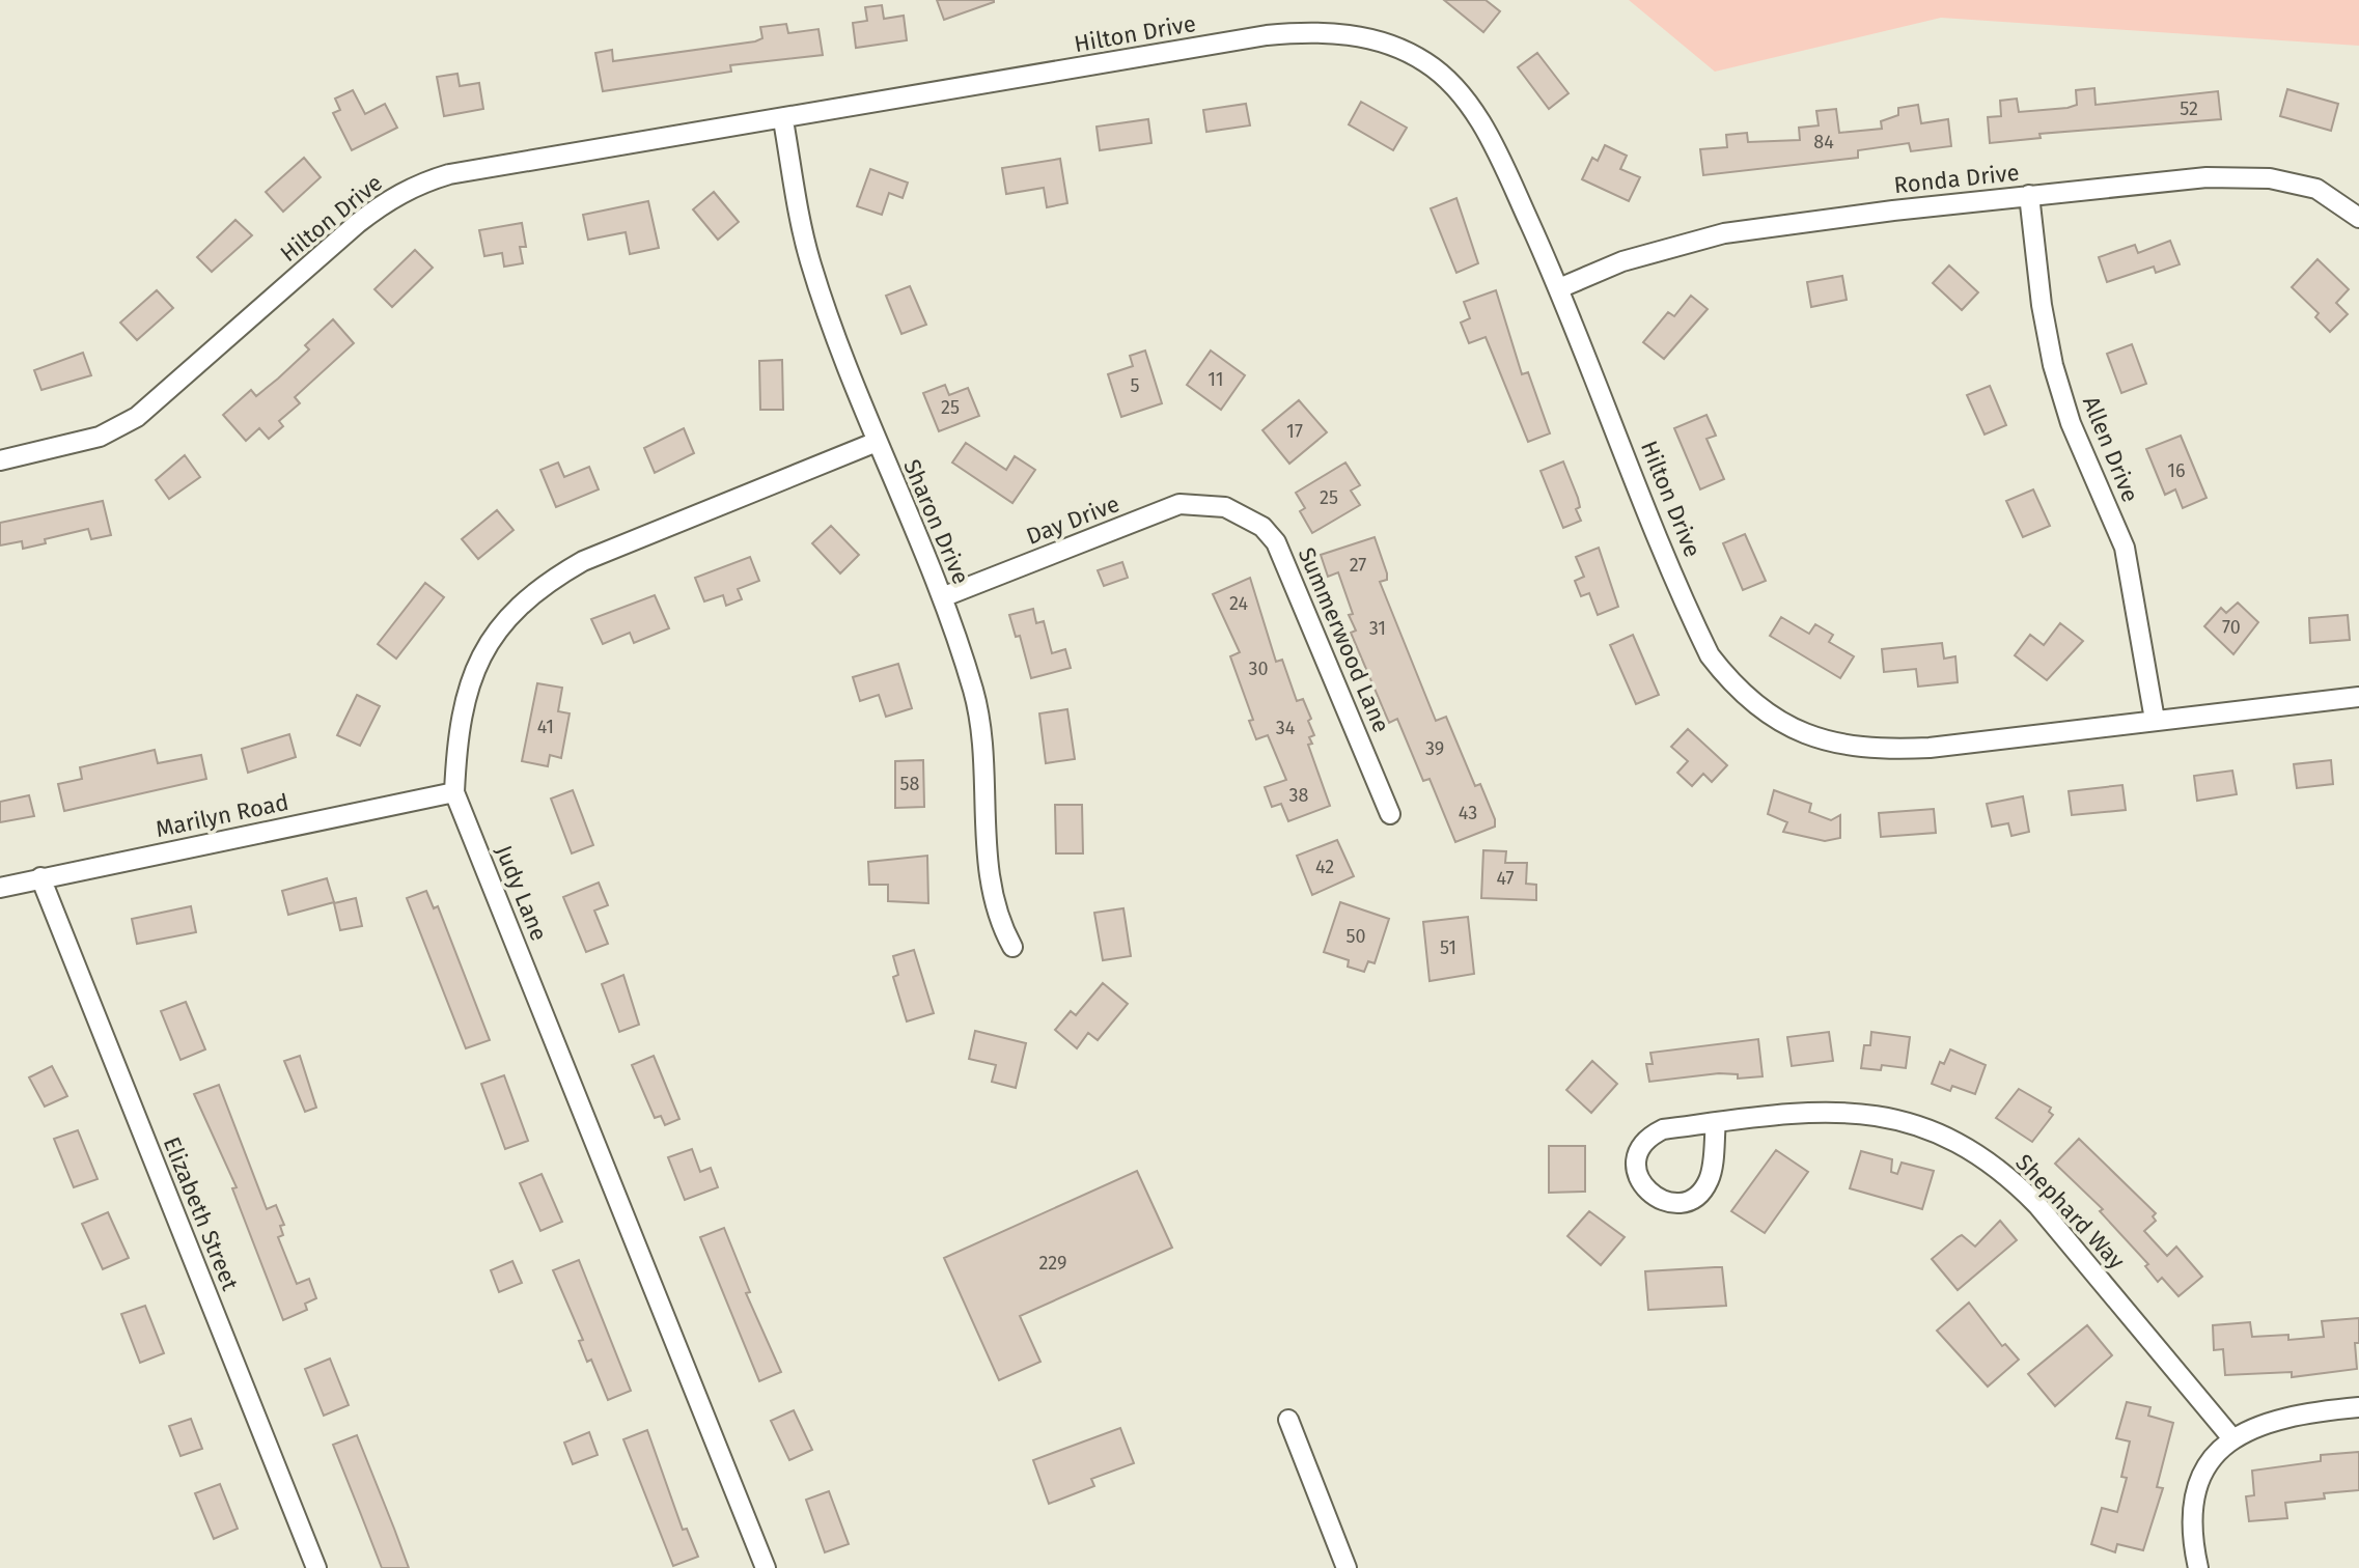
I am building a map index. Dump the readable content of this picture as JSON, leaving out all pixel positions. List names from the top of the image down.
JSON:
{
  "streets": {
    "street": [
      "Hilton Drive",
      "Ronda Drive",
      "Allen Drive",
      "Day Drive",
      "Sharon Drive",
      "Summerwood Lane",
      "Marilyn Road",
      "Judy Lane",
      "Shephard Way",
      "Elizabeth Street"
    ]
  },
  "crossings": [
    ["Hilton Drive", "Ronda Drive"],
    ["Hilton Drive", "Allen Drive"],
    ["Hilton Drive", "Sharon Drive"],
    ["Ronda Drive", "Allen Drive"],
    ["Day Drive", "Sharon Drive"],
    ["Day Drive", "Summerwood Lane"],
    ["Sharon Drive", "Judy Lane"],
    ["Marilyn Road", "Judy Lane"],
    ["Marilyn Road", "Elizabeth Street"]
  ],
  "house_numbers": [
    "52",
    "84",
    "11",
    "5",
    "25",
    "17",
    "16",
    "25",
    "27",
    "24",
    "70",
    "31",
    "30",
    "41",
    "34",
    "39",
    "58",
    "38",
    "43",
    "42",
    "47",
    "50",
    "51",
    "229"
  ]
}
